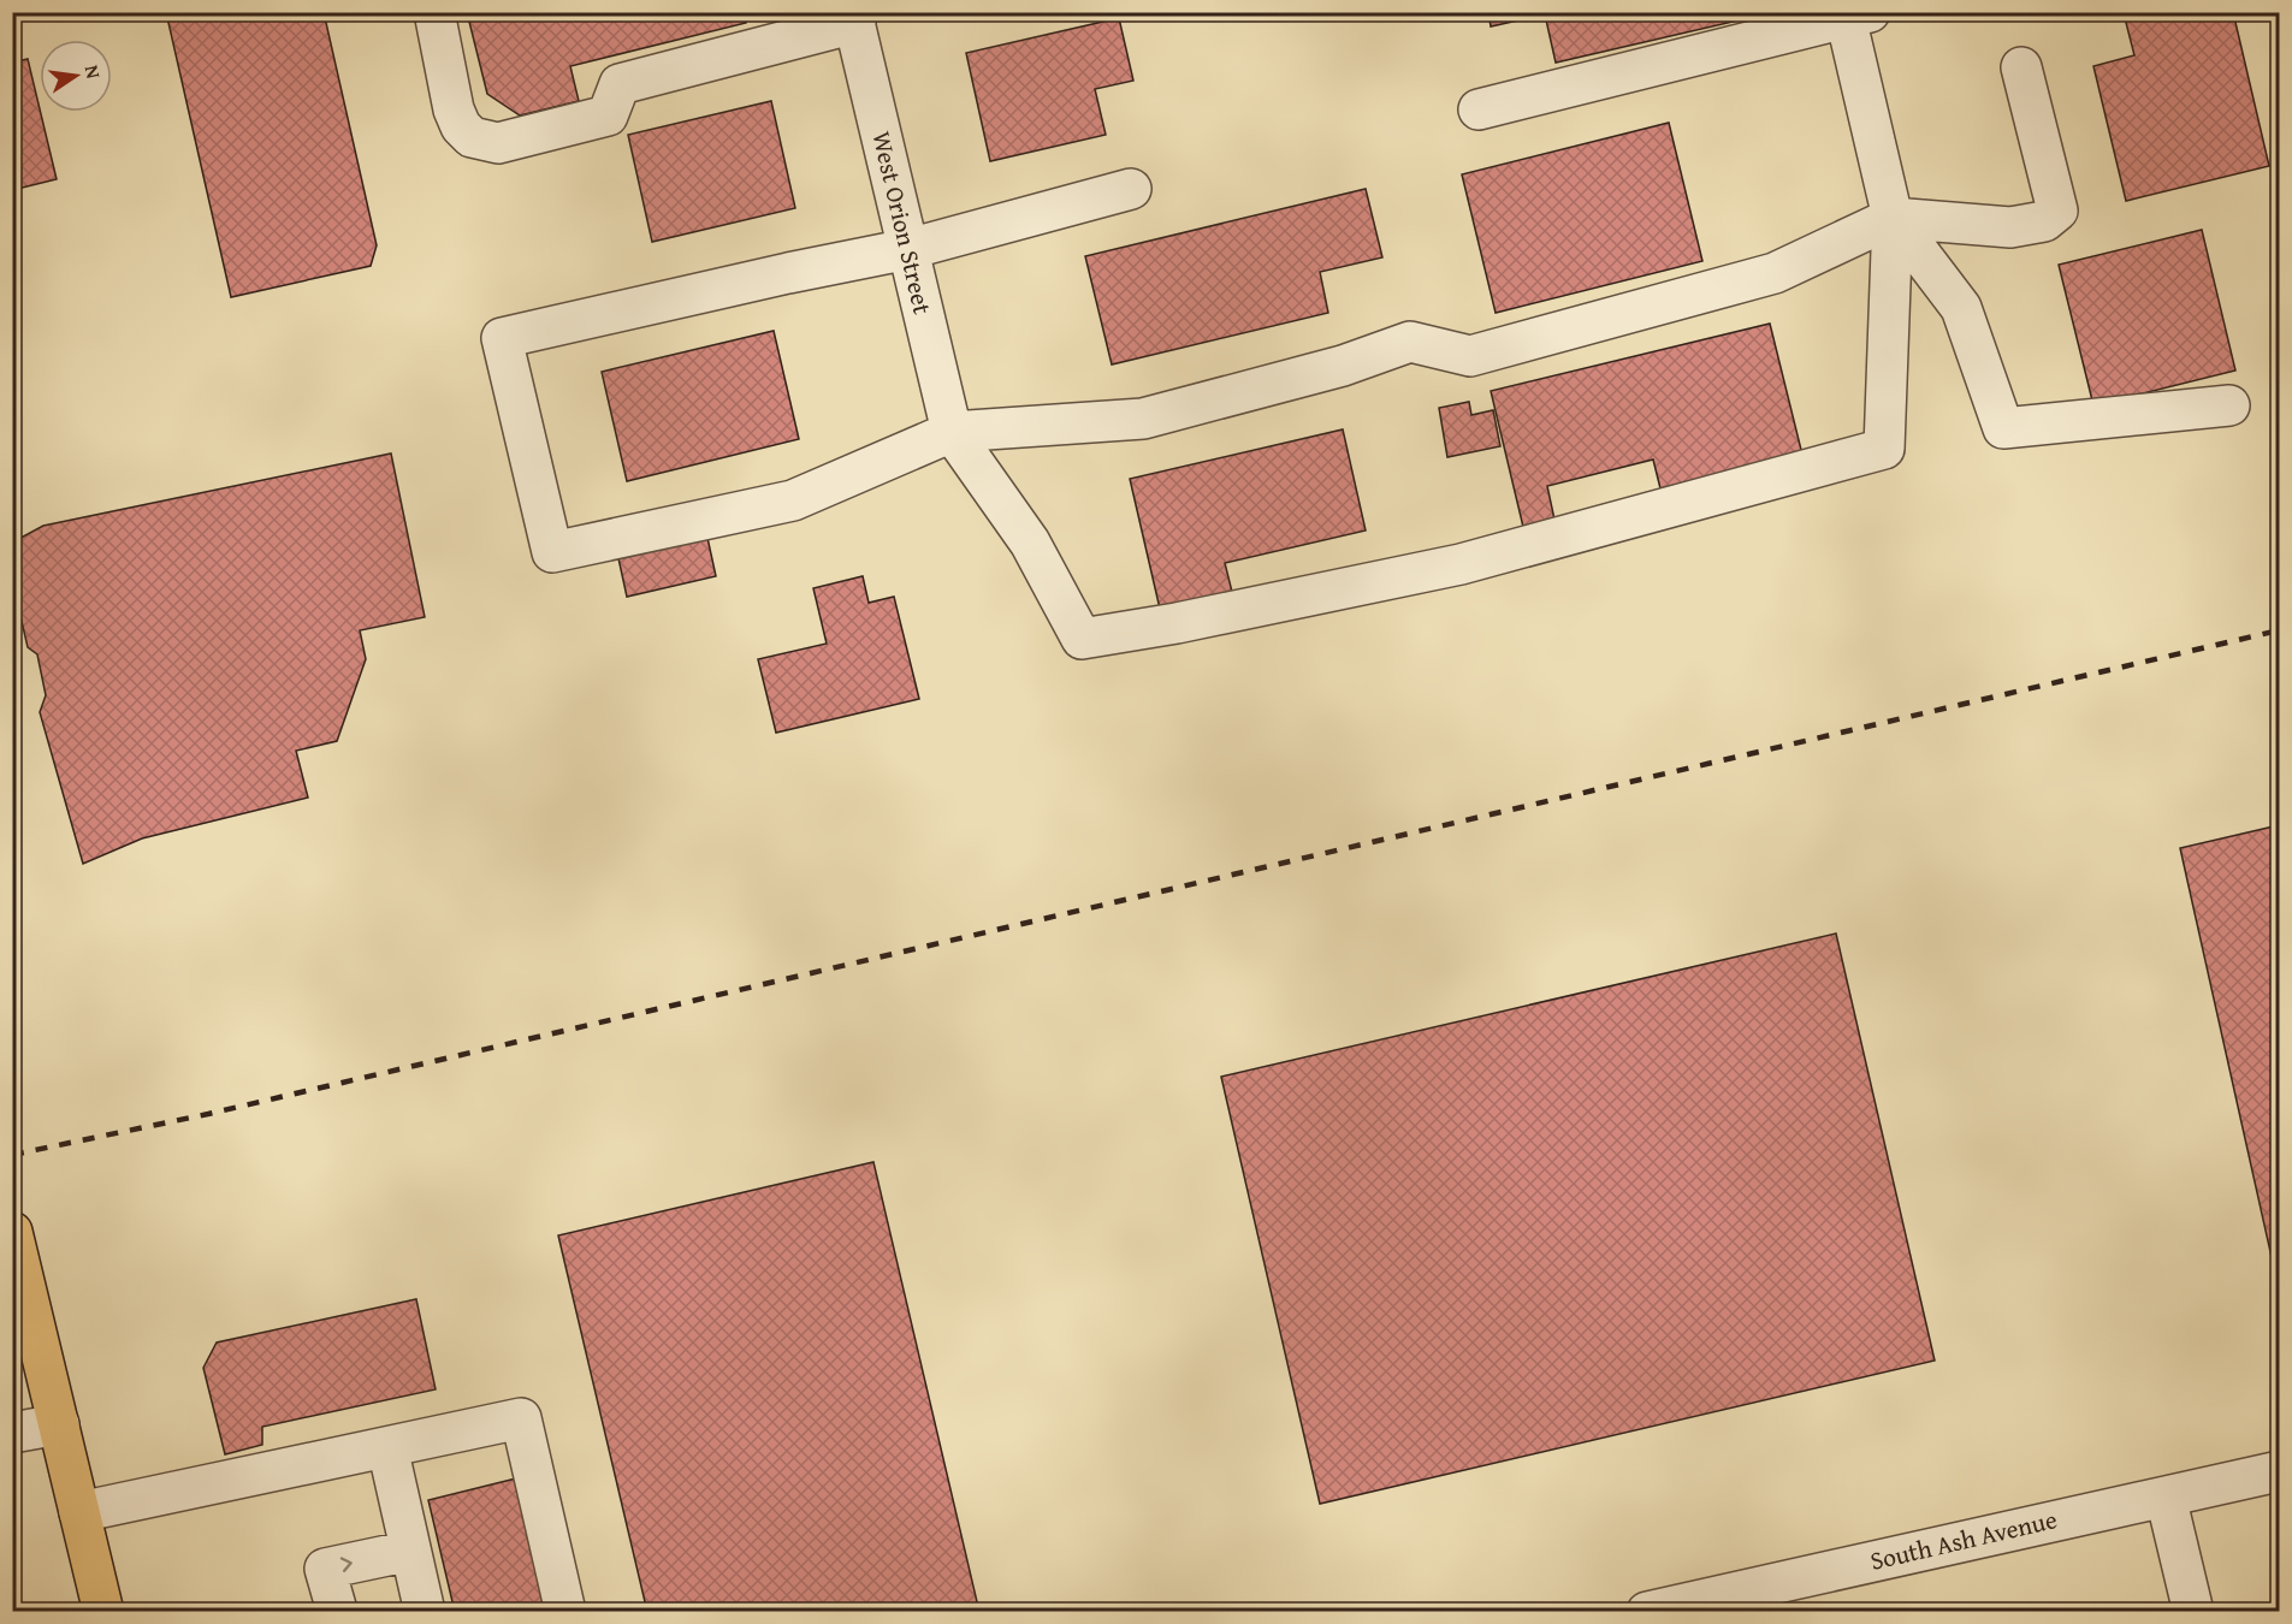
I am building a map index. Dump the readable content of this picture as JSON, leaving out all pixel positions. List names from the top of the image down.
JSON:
{
  "streets": {
    "street": ["West Orion Street", "South Ash Avenue"]
  },
  "north": "right"
}
